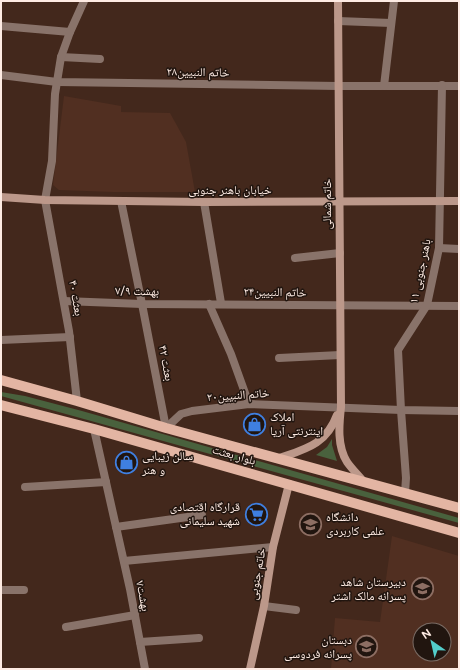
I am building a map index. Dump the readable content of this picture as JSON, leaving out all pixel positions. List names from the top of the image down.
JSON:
{
  "streets": {
    "main road": ["بلوار بعثت"],
    "street": [
      "خاتم النبیین۲۸",
      "خیابان باهنر جنوبی",
      "خاتم شمالی",
      "باهنر جنوبی ۱۱",
      "بهشت ۷/۹",
      "خاتم النبیین۲۴",
      "بعثت ۴۰",
      "بعثت ۴۲",
      "خاتم النبیین۲۰",
      "خاتم جنوبی",
      "بهشت۷"
    ]
  },
  "crossings": [
    ["خاتم النبیین۲۸", "خاتم شمالی"],
    ["خاتم النبیین۲۸", "باهنر جنوبی ۱۱"],
    ["خیابان باهنر جنوبی", "خاتم شمالی"],
    ["خیابان باهنر جنوبی", "باهنر جنوبی ۱۱"],
    ["خیابان باهنر جنوبی", "بعثت ۴۰"],
    ["خیابان باهنر جنوبی", "بعثت ۴۲"],
    ["خاتم شمالی", "خاتم النبیین۲۴"],
    ["خاتم شمالی", "خاتم النبیین۲۰"],
    ["خاتم شمالی", "بلوار بعثت"],
    ["باهنر جنوبی ۱۱", "خاتم النبیین۲۴"],
    ["باهنر جنوبی ۱۱", "خاتم النبیین۲۰"],
    ["باهنر جنوبی ۱۱", "بلوار بعثت"],
    ["بهشت ۷/۹", "خاتم النبیین۲۴"],
    ["بهشت ۷/۹", "بعثت ۴۰"],
    ["بهشت ۷/۹", "بعثت ۴۲"],
    ["بعثت ۴۰", "بلوار بعثت"],
    ["بعثت ۴۲", "خاتم النبیین۲۰"],
    ["بعثت ۴۲", "بلوار بعثت"],
    ["خاتم النبیین۲۰", "بلوار بعثت"],
    ["بلوار بعثت", "خاتم جنوبی"],
    ["بلوار بعثت", "بهشت۷"]
  ],
  "places": {
    "shop": ["املاک اینترنتی آریا", "سالن زیبایی و هنر"],
    "supermarket": ["قرارگاه اقتصادی شهید سلیمانی"],
    "school or university": ["دانشگاه علمی کاربردی", "دبیرستان شاهد پسرانه مالک اشتر", "دبستان پسرانه فردوسی"]
  },
  "north": "top left"
}
